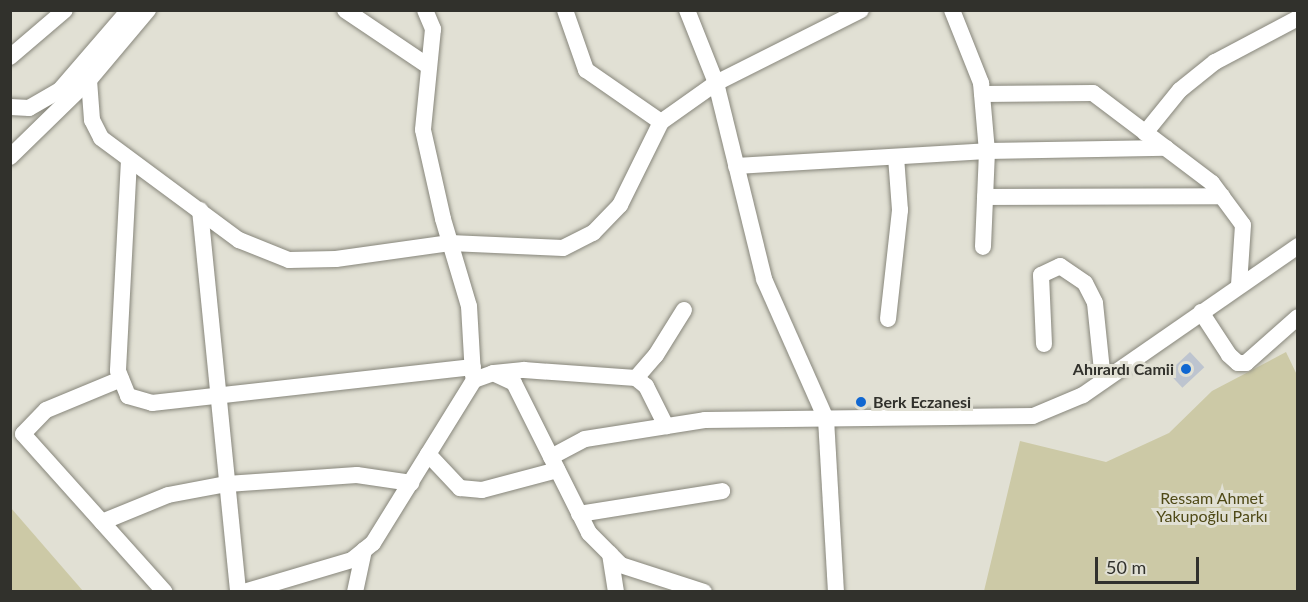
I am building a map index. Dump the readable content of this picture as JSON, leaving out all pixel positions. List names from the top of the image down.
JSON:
{
  "parks": ["Ressam Ahmet Yakupoğlu Parkı"],
  "places": ["Ahırardı Camii", "Berk Eczanesi"],
  "scale_bar": "50 m"
}
